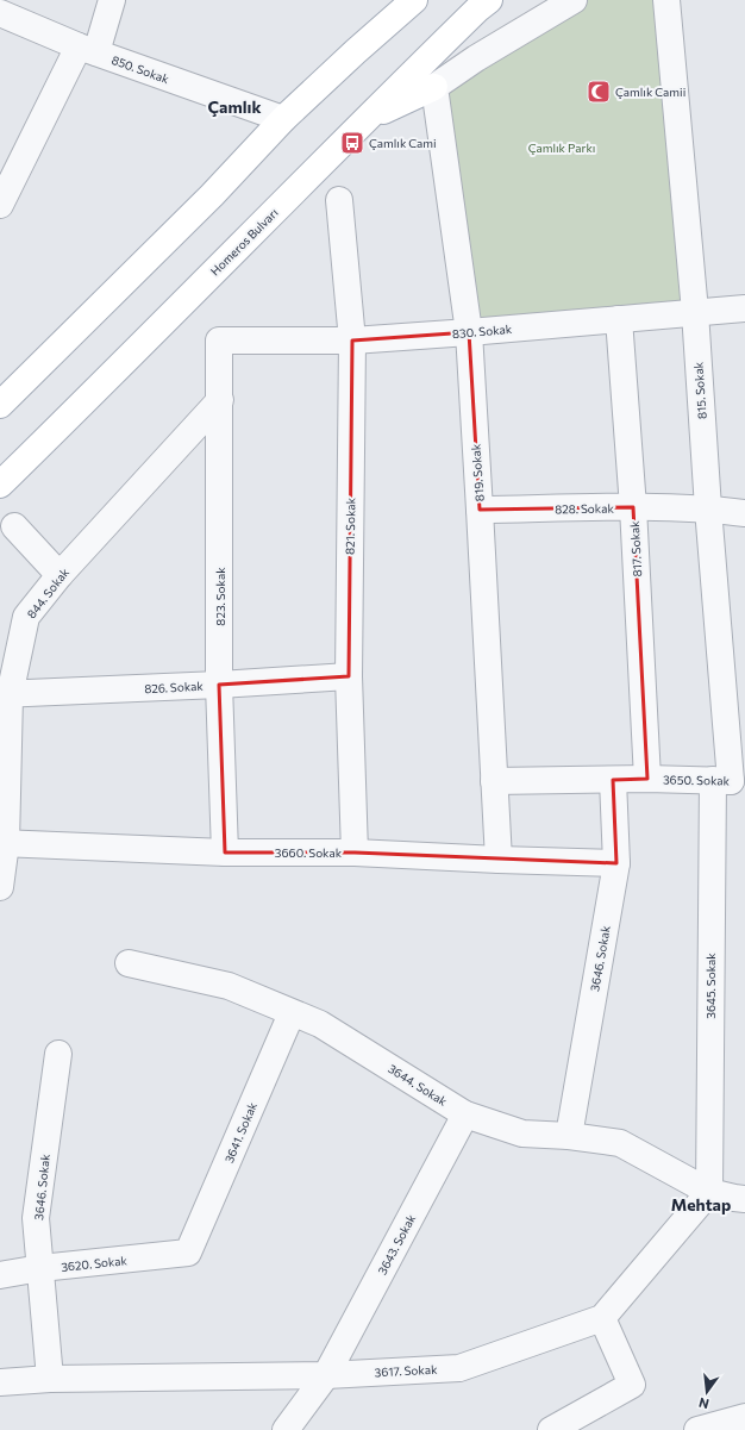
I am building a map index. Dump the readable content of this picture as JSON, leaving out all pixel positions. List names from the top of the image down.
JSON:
{
  "streets": {
    "main road": ["Homeros Bulvarı"],
    "street": [
      "850. Sokak",
      "830. Sokak",
      "815. Sokak",
      "819. Sokak",
      "828. Sokak",
      "821. Sokak",
      "817. Sokak",
      "844. Sokak",
      "823. Sokak",
      "826. Sokak",
      "3650. Sokak",
      "3660. Sokak",
      "3646. Sokak",
      "3645. Sokak",
      "3644. Sokak",
      "3641. Sokak",
      "3643. Sokak",
      "3620. Sokak",
      "3617. Sokak"
    ]
  },
  "crossings": [
    ["830. Sokak", "815. Sokak"],
    ["830. Sokak", "819. Sokak"],
    ["830. Sokak", "821. Sokak"],
    ["830. Sokak", "817. Sokak"],
    ["830. Sokak", "823. Sokak"],
    ["815. Sokak", "828. Sokak"],
    ["815. Sokak", "3650. Sokak"],
    ["815. Sokak", "3645. Sokak"],
    ["819. Sokak", "828. Sokak"],
    ["819. Sokak", "3650. Sokak"],
    ["819. Sokak", "3660. Sokak"],
    ["828. Sokak", "817. Sokak"],
    ["821. Sokak", "826. Sokak"],
    ["821. Sokak", "3660. Sokak"],
    ["817. Sokak", "3650. Sokak"],
    ["844. Sokak", "823. Sokak"],
    ["844. Sokak", "826. Sokak"],
    ["844. Sokak", "3660. Sokak"],
    ["823. Sokak", "826. Sokak"],
    ["823. Sokak", "3660. Sokak"],
    ["3650. Sokak", "3646. Sokak"],
    ["3650. Sokak", "3645. Sokak"],
    ["3660. Sokak", "3646. Sokak"],
    ["3646. Sokak", "3644. Sokak"],
    ["3646. Sokak", "3620. Sokak"],
    ["3646. Sokak", "3617. Sokak"],
    ["3645. Sokak", "3644. Sokak"],
    ["3644. Sokak", "3641. Sokak"],
    ["3644. Sokak", "3643. Sokak"],
    ["3641. Sokak", "3620. Sokak"],
    ["3643. Sokak", "3617. Sokak"]
  ],
  "districts": ["Çamlık", "Mehtap"],
  "parks": ["Çamlık Parkı"],
  "places": {
    "mosque": ["Çamlık Camii"],
    "bus stop": ["Çamlık Cami"]
  },
  "north": "bottom"
}
